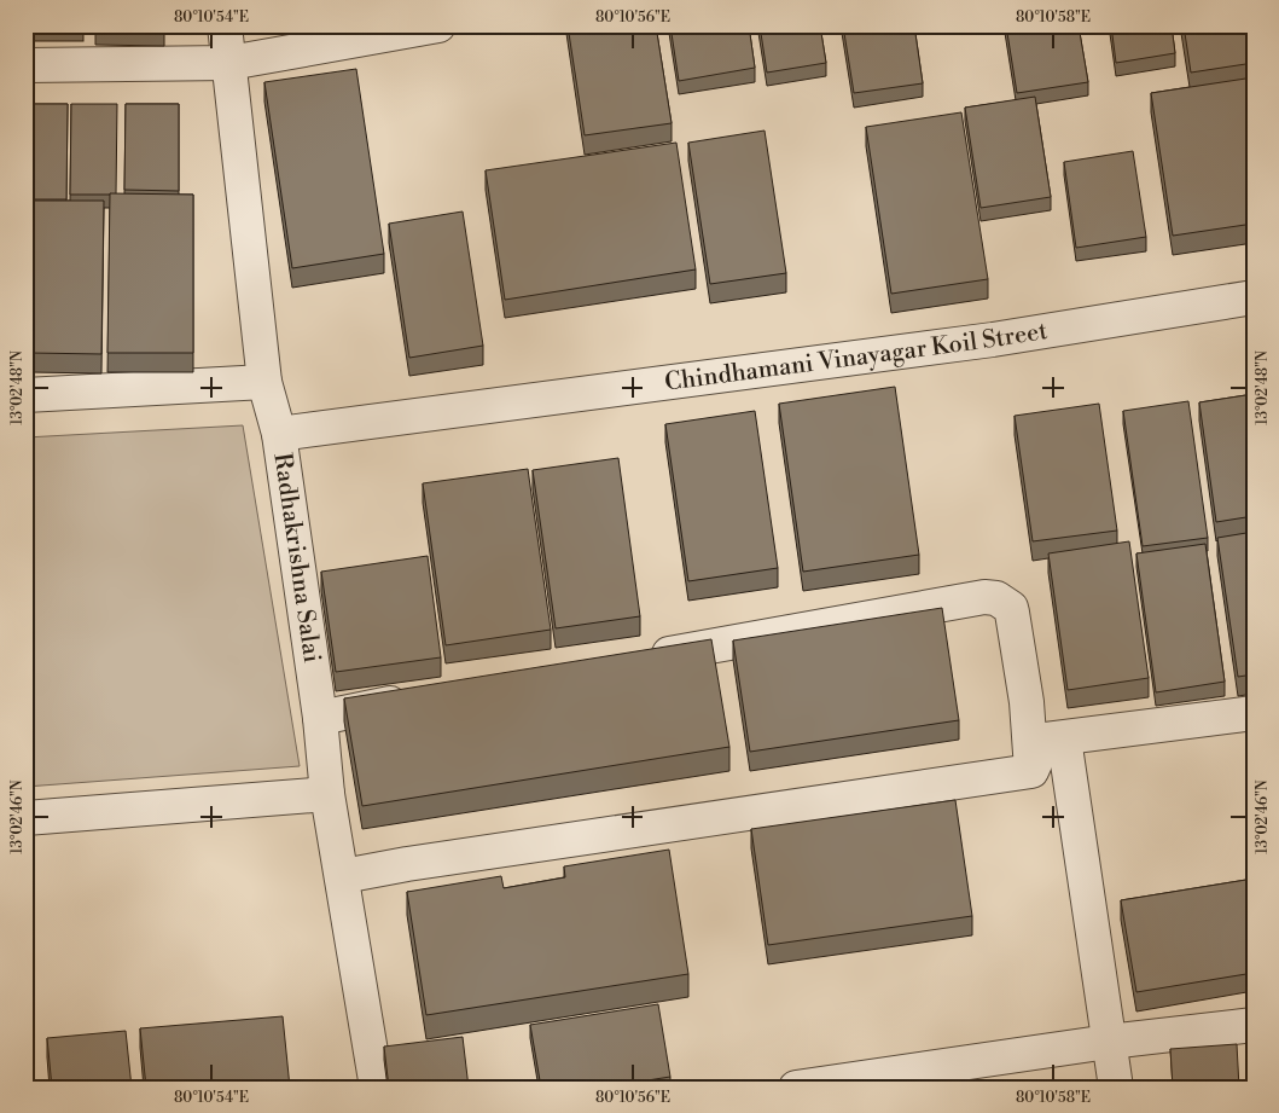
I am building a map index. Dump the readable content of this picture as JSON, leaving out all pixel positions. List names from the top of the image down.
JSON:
{
  "streets": {
    "street": ["Chindhamani Vinayagar Koil Street", "Radhakrishna Salai"]
  },
  "crossings": [
    ["Chindhamani Vinayagar Koil Street", "Radhakrishna Salai"]
  ],
  "coordinates": [
    "80°10'54\"E",
    "80°10'56\"E",
    "80°10'58\"E",
    "13°02'48\"N",
    "13°02'46\"N"
  ]
}
